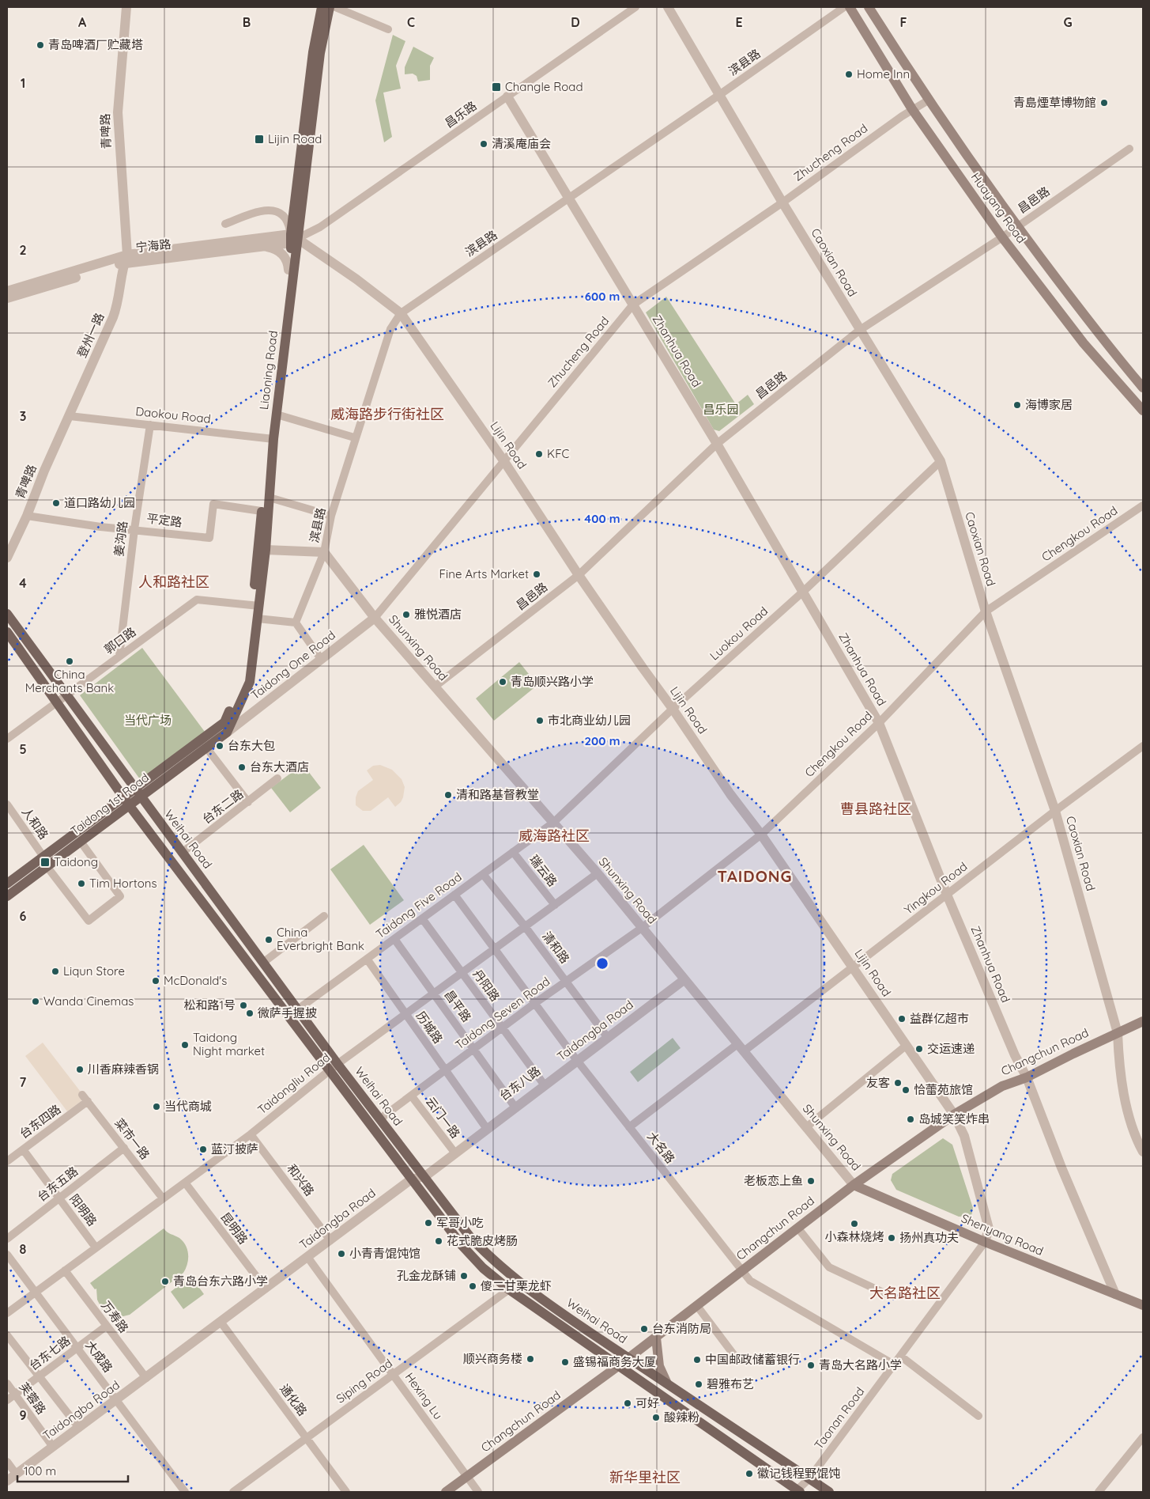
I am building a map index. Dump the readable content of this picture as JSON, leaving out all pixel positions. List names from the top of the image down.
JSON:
{
  "streets": {
    "main road": [
      "Huayang Road",
      "Liaoning Road",
      "Taidong 1st Road",
      "Weihai Road",
      "Changchun Road",
      "Shenyang Road"
    ],
    "street": [
      "滨县路",
      "昌乐路",
      "青啤路",
      "Zhucheng Road",
      "昌邑路",
      "宁海路",
      "Caoxian Road",
      "登州一路",
      "Zhanhua Road",
      "Daokou Road",
      "Lijin Road",
      "平定路",
      "Chengkou Road",
      "姜沟路",
      "Luokou Road",
      "郭口路",
      "Shunxing Road",
      "Taidong One Road",
      "台东二路",
      "人和路",
      "瑞云路",
      "Yingkou Road",
      "Taidong Five Road",
      "清和路",
      "丹阳路",
      "昌平路",
      "Taidong Seven Road",
      "历城路",
      "Taidongba Road",
      "Taidongliu Road",
      "台东八路",
      "云门一路",
      "台东四路",
      "菜市一路",
      "大名路",
      "和兴路",
      "台东五路",
      "阳明路",
      "昆明路",
      "万寿路",
      "台东七路",
      "大成路",
      "Siping Road",
      "Hexing Lu",
      "芙蓉路",
      "通化路",
      "Taonan Road"
    ]
  },
  "crossings": [
    ["滨县路", "Caoxian Road"],
    ["滨县路", "Zhanhua Road"],
    ["滨县路", "Lijin Road"],
    ["滨县路", "Shunxing Road"],
    ["昌乐路", "宁海路"],
    ["昌乐路", "Zhanhua Road"],
    ["昌乐路", "Liaoning Road"],
    ["昌乐路", "Lijin Road"],
    ["青啤路", "宁海路"],
    ["青啤路", "登州一路"],
    ["青啤路", "Daokou Road"],
    ["青啤路", "平定路"],
    ["Zhucheng Road", "Huayang Road"],
    ["Zhucheng Road", "Caoxian Road"],
    ["Zhucheng Road", "Zhanhua Road"],
    ["Zhucheng Road", "Lijin Road"],
    ["Zhucheng Road", "Shunxing Road"],
    ["Zhucheng Road", "Taidong One Road"],
    ["昌邑路", "Huayang Road"],
    ["昌邑路", "Caoxian Road"],
    ["昌邑路", "Zhanhua Road"],
    ["昌邑路", "Lijin Road"],
    ["昌邑路", "Shunxing Road"],
    ["宁海路", "登州一路"],
    ["宁海路", "Liaoning Road"],
    ["宁海路", "Lijin Road"],
    ["Caoxian Road", "Chengkou Road"],
    ["Caoxian Road", "Luokou Road"],
    ["Caoxian Road", "Yingkou Road"],
    ["Caoxian Road", "Changchun Road"],
    ["登州一路", "Daokou Road"],
    ["Zhanhua Road", "Chengkou Road"],
    ["Zhanhua Road", "Luokou Road"],
    ["Zhanhua Road", "Yingkou Road"],
    ["Zhanhua Road", "Changchun Road"],
    ["Zhanhua Road", "Shenyang Road"],
    ["Liaoning Road", "Daokou Road"],
    ["Liaoning Road", "Lijin Road"],
    ["Liaoning Road", "平定路"],
    ["Liaoning Road", "郭口路"],
    ["Liaoning Road", "Taidong One Road"],
    ["Liaoning Road", "Taidong 1st Road"],
    ["Daokou Road", "姜沟路"],
    ["Lijin Road", "Chengkou Road"],
    ["Lijin Road", "Luokou Road"],
    ["Lijin Road", "Yingkou Road"],
    ["Lijin Road", "Changchun Road"],
    ["Lijin Road", "Shenyang Road"],
    ["Lijin Road", "Taonan Road"],
    ["平定路", "姜沟路"],
    ["Chengkou Road", "Shunxing Road"],
    ["Chengkou Road", "Taidong Seven Road"],
    ["姜沟路", "郭口路"],
    ["Luokou Road", "Shunxing Road"],
    ["Luokou Road", "Taidong Five Road"],
    ["郭口路", "Weihai Road"],
    ["Shunxing Road", "Taidong One Road"],
    ["Shunxing Road", "Yingkou Road"],
    ["Shunxing Road", "Taidong Five Road"],
    ["Shunxing Road", "Taidong Seven Road"],
    ["Shunxing Road", "Changchun Road"],
    ["Shunxing Road", "Taidongliu Road"],
    ["Shunxing Road", "台东八路"],
    ["Shunxing Road", "Shenyang Road"],
    ["Taidong One Road", "Taidong 1st Road"],
    ["Taidong 1st Road", "人和路"],
    ["Taidong 1st Road", "Weihai Road"],
    ["台东二路", "Weihai Road"],
    ["Weihai Road", "Taidong Five Road"],
    ["Weihai Road", "Taidong Seven Road"],
    ["Weihai Road", "Taidongba Road"],
    ["Weihai Road", "Changchun Road"],
    ["Weihai Road", "Taidongliu Road"],
    ["Weihai Road", "Siping Road"],
    ["Weihai Road", "Taonan Road"],
    ["瑞云路", "Taidong Five Road"],
    ["瑞云路", "Taidongliu Road"],
    ["Yingkou Road", "大名路"],
    ["Taidong Five Road", "清和路"],
    ["Taidong Five Road", "丹阳路"],
    ["Taidong Five Road", "昌平路"],
    ["Taidong Five Road", "历城路"],
    ["Taidong Five Road", "大名路"],
    ["清和路", "Taidong Seven Road"],
    ["清和路", "Taidongliu Road"],
    ["清和路", "台东八路"],
    ["丹阳路", "Taidong Seven Road"],
    ["丹阳路", "Taidongliu Road"],
    ["丹阳路", "台东八路"],
    ["昌平路", "Taidong Seven Road"],
    ["昌平路", "Taidongliu Road"],
    ["昌平路", "台东八路"],
    ["Taidong Seven Road", "历城路"],
    ["Taidong Seven Road", "云门一路"],
    ["Taidong Seven Road", "大名路"],
    ["历城路", "Taidongliu Road"],
    ["历城路", "台东八路"],
    ["Taidongba Road", "台东八路"],
    ["Taidongba Road", "云门一路"],
    ["Taidongba Road", "和兴路"],
    ["Taidongba Road", "昆明路"],
    ["Taidongba Road", "万寿路"],
    ["Taidongba Road", "大成路"],
    ["Taidongba Road", "Hexing Lu"],
    ["Taidongba Road", "芙蓉路"],
    ["Taidongba Road", "通化路"],
    ["Changchun Road", "大名路"],
    ["Changchun Road", "Shenyang Road"],
    ["Changchun Road", "Hexing Lu"],
    ["Taidongliu Road", "菜市一路"],
    ["Taidongliu Road", "大名路"],
    ["Taidongliu Road", "和兴路"],
    ["Taidongliu Road", "阳明路"],
    ["Taidongliu Road", "昆明路"],
    ["Taidongliu Road", "万寿路"],
    ["Taidongliu Road", "大成路"],
    ["台东八路", "云门一路"],
    ["台东八路", "大名路"],
    ["台东四路", "菜市一路"],
    ["台东四路", "阳明路"],
    ["菜市一路", "台东五路"],
    ["大名路", "Taonan Road"],
    ["台东五路", "阳明路"],
    ["Shenyang Road", "Taonan Road"],
    ["万寿路", "台东七路"],
    ["台东七路", "大成路"],
    ["台东七路", "芙蓉路"],
    ["Siping Road", "Hexing Lu"],
    ["Siping Road", "通化路"]
  ],
  "districts": [
    "威海路步行街社区",
    "人和路社区",
    "曹县路社区",
    "威海路社区",
    "TAIDONG",
    "大名路社区",
    "新华里社区"
  ],
  "parks": ["昌乐园", "当代广场"],
  "places": {
    "other": [
      "青岛啤酒厂贮藏塔",
      "Home Inn",
      "青島煙草博物館",
      "清溪庵庙会",
      "海博家居",
      "KFC",
      "道口路幼儿园",
      "Fine Arts Market",
      "雅悦酒店",
      "China Merchants Bank",
      "青岛顺兴路小学",
      "市北商业幼儿园",
      "台东大包",
      "台东大酒店",
      "清和路基督教堂",
      "Tim Hortons",
      "China Everbright Bank",
      "Liqun Store",
      "McDonald's",
      "Wanda Cinemas",
      "松和路1号",
      "微萨手握披",
      "益群亿超市",
      "Taidong Night market",
      "交运速递",
      "川香麻辣香锅",
      "友客",
      "恰蕾苑旅馆",
      "当代商城",
      "岛城笑笑炸串",
      "蓝汀披萨",
      "老板恋上鱼",
      "军哥小吃",
      "小森林烧烤",
      "扬州真功夫",
      "花式脆皮烤肠",
      "小青青馄饨馆",
      "孔金龙酥铺",
      "青岛台东六路小学",
      "傻二甘栗龙虾",
      "台东消防局",
      "顺兴商务楼",
      "中国邮政储蓄银行",
      "盛锡福商务大厦",
      "青岛大名路小学",
      "碧雅布艺",
      "可好",
      "酸辣粉",
      "徽记钱程野馄饨"
    ],
    "transit": ["Changle Road", "Lijin Road", "Taidong"]
  },
  "scale_bar": "100 m",
  "grid": {
    "columns": [
      "A",
      "B",
      "C",
      "D",
      "E",
      "F",
      "G"
    ],
    "rows": [
      "1",
      "2",
      "3",
      "4",
      "5",
      "6",
      "7",
      "8",
      "9"
    ]
  },
  "rings": ["600 m", "400 m", "200 m"]
}
